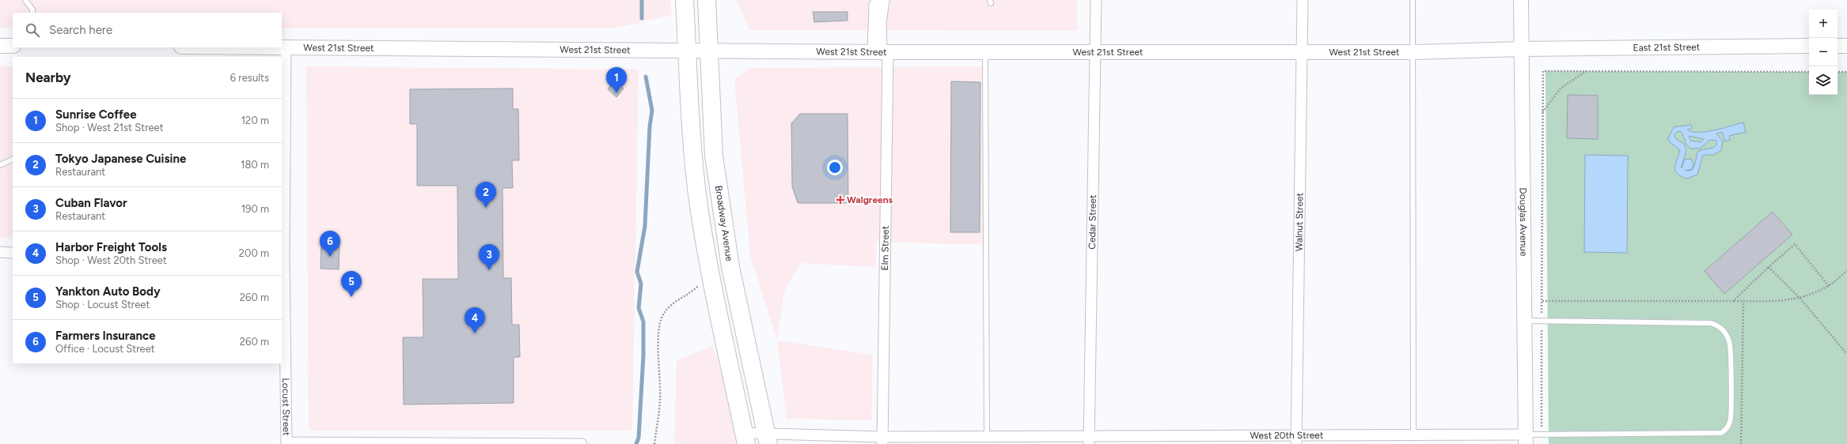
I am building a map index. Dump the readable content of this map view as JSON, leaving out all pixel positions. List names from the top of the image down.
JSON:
{
  "streets": {
    "highway": ["Broadway Avenue"],
    "street": [
      "East 21st Street",
      "West 21st Street",
      "Cedar Street",
      "Walnut Street",
      "Douglas Avenue",
      "Elm Street",
      "Locust Street",
      "West 20th Street"
    ]
  },
  "crossings": [
    ["East 21st Street", "West 21st Street"],
    ["East 21st Street", "Douglas Avenue"],
    ["West 21st Street", "Cedar Street"],
    ["West 21st Street", "Walnut Street"],
    ["West 21st Street", "Douglas Avenue"],
    ["West 21st Street", "Broadway Avenue"],
    ["West 21st Street", "Elm Street"],
    ["West 21st Street", "Locust Street"],
    ["Cedar Street", "West 20th Street"],
    ["Walnut Street", "West 20th Street"],
    ["Douglas Avenue", "West 20th Street"],
    ["Broadway Avenue", "West 20th Street"],
    ["Elm Street", "West 20th Street"]
  ],
  "places": {
    "health": ["Walgreens"]
  },
  "page": {
    "map_buttons": ["+", "−"],
    "search": "Search here",
    "heading": ["Nearby", "6 results"],
    "pins": [
      "1",
      "2",
      "6",
      "3",
      "5",
      "4"
    ],
    "list": [
      {
        "mark": "1",
        "name": "Sunrise Coffee",
        "note": "Shop · West 21st Street",
        "value": "120 m"
      },
      {
        "mark": "2",
        "name": "Tokyo Japanese Cuisine",
        "note": "Restaurant",
        "value": "180 m"
      },
      {
        "mark": "3",
        "name": "Cuban Flavor",
        "note": "Restaurant",
        "value": "190 m"
      },
      {
        "mark": "4",
        "name": "Harbor Freight Tools",
        "note": "Shop · West 20th Street",
        "value": "200 m"
      },
      {
        "mark": "5",
        "name": "Yankton Auto Body",
        "note": "Shop · Locust Street",
        "value": "260 m"
      },
      {
        "mark": "6",
        "name": "Farmers Insurance",
        "note": "Office · Locust Street",
        "value": "260 m"
      }
    ]
  }
}
